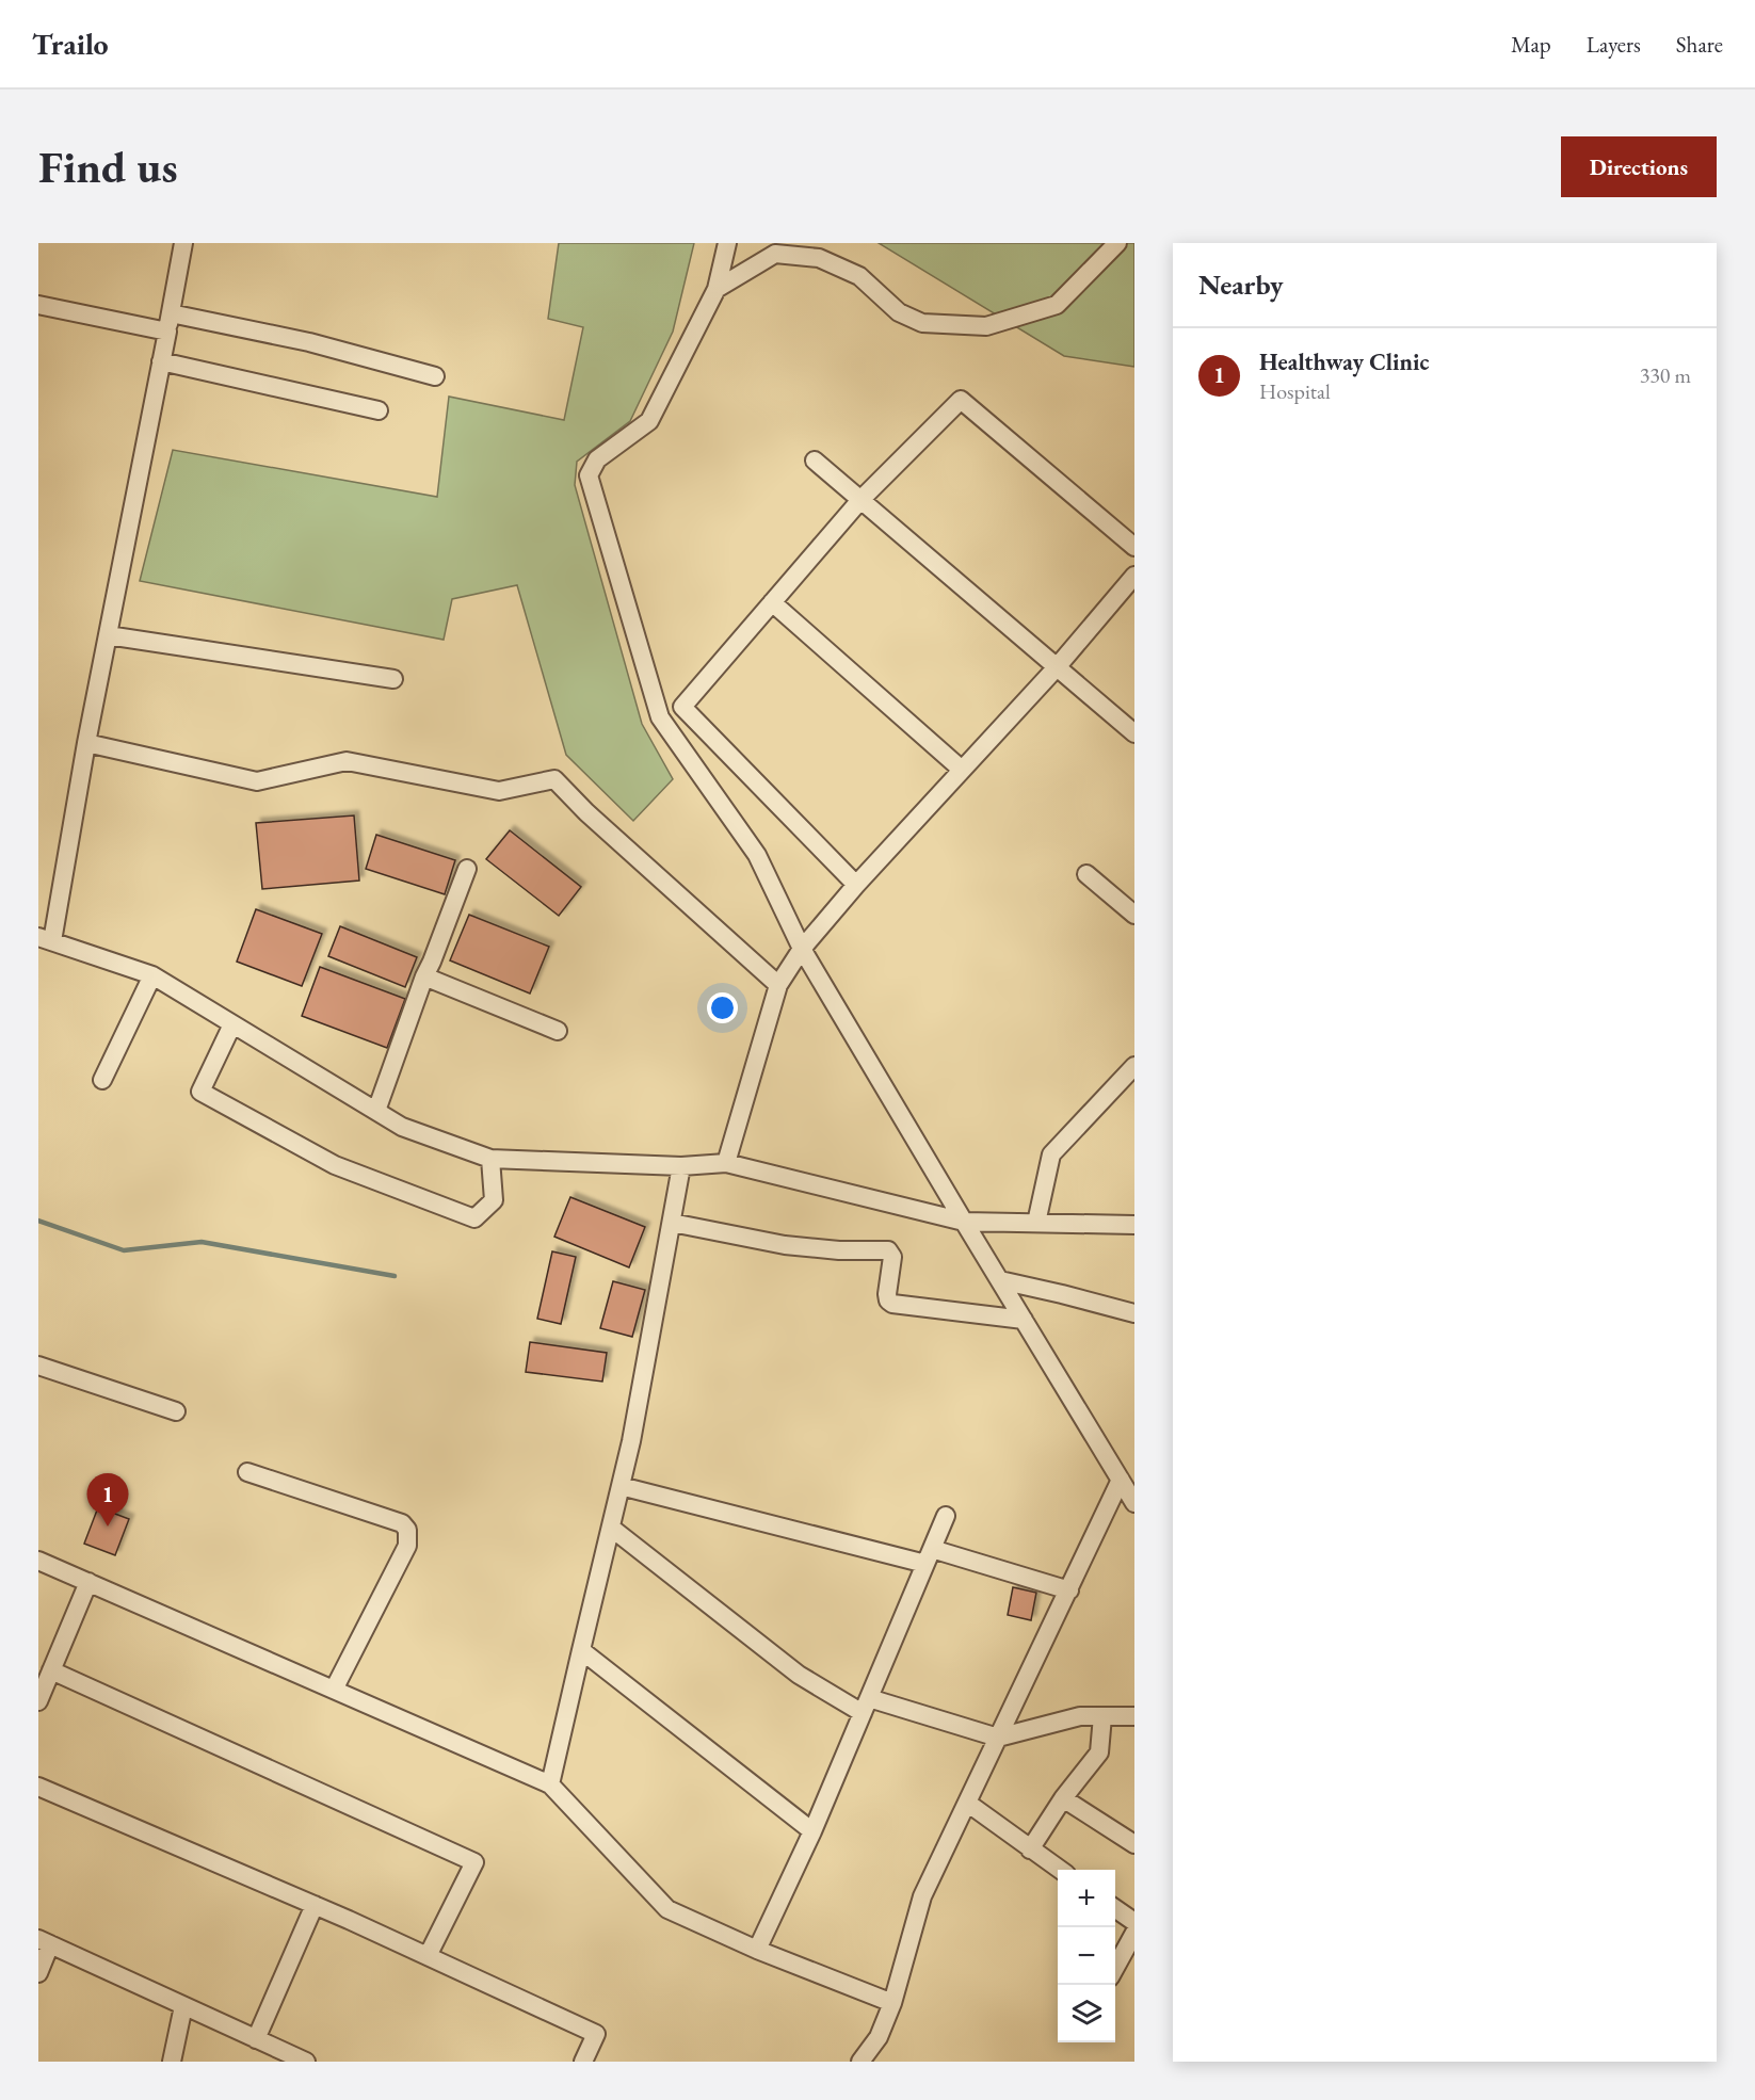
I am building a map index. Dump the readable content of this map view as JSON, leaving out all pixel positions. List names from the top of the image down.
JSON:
{
  "page": {
    "header": "Trailo",
    "nav": ["Map", "Layers", "Share"],
    "buttons": "Directions",
    "title": "Find us",
    "heading": "Nearby",
    "list": [
      {
        "mark": "1",
        "name": "Healthway Clinic",
        "note": "Hospital",
        "value": "330 m"
      }
    ],
    "pins": "1",
    "map_buttons": ["+", "−"]
  }
}
